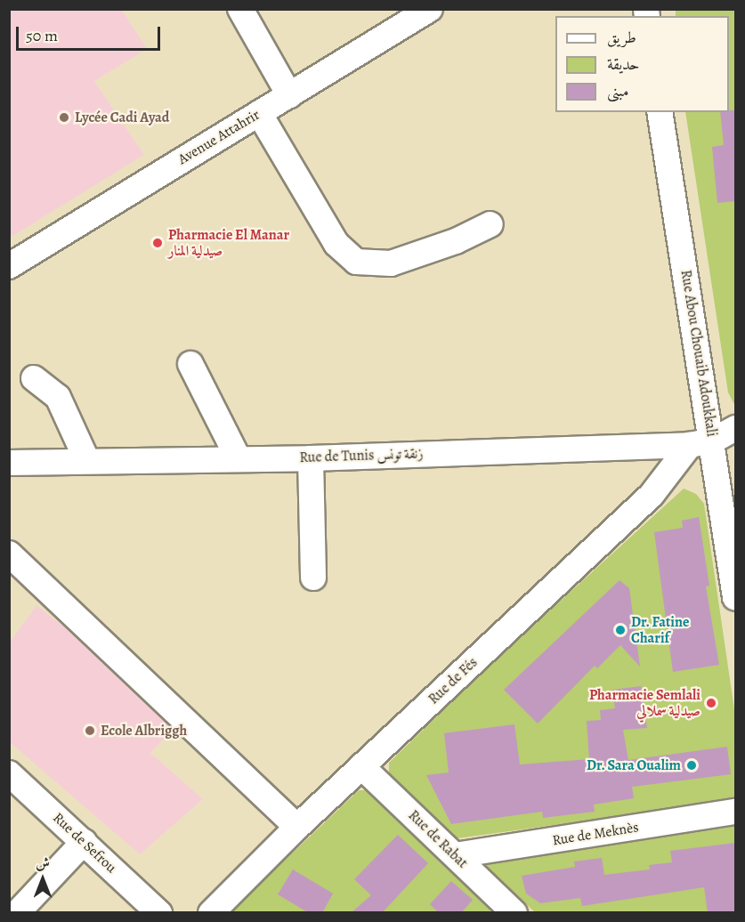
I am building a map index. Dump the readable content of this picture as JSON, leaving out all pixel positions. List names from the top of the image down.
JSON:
{
  "streets": {
    "street": [
      "Avenue Attahrir",
      "Rue Abou Chouaib Adoukkali",
      "Rue de Tunis زنقة تونس",
      "Rue de Fés",
      "Rue de Meknès",
      "Rue de Rabat",
      "Rue de Sefrou"
    ]
  },
  "crossings": [
    ["Rue Abou Chouaib Adoukkali", "Rue de Tunis زنقة تونس"],
    ["Rue Abou Chouaib Adoukkali", "Rue de Fés"],
    ["Rue de Tunis زنقة تونس", "Rue de Fés"],
    ["Rue de Fés", "Rue de Rabat"],
    ["Rue de Meknès", "Rue de Rabat"]
  ],
  "places": [
    "Lycée Cadi Ayad",
    "Pharmacie El Manar صيدلية المنار",
    "Dr. Fatine Charif",
    "Pharmacie Semlali صيدلية سملالي",
    "Ecole Albriggh",
    "Dr. Sara Oualim"
  ],
  "legend": ["طريق", "حديقة", "مبنى"],
  "scale_bar": "50 m",
  "north": "top"
}
